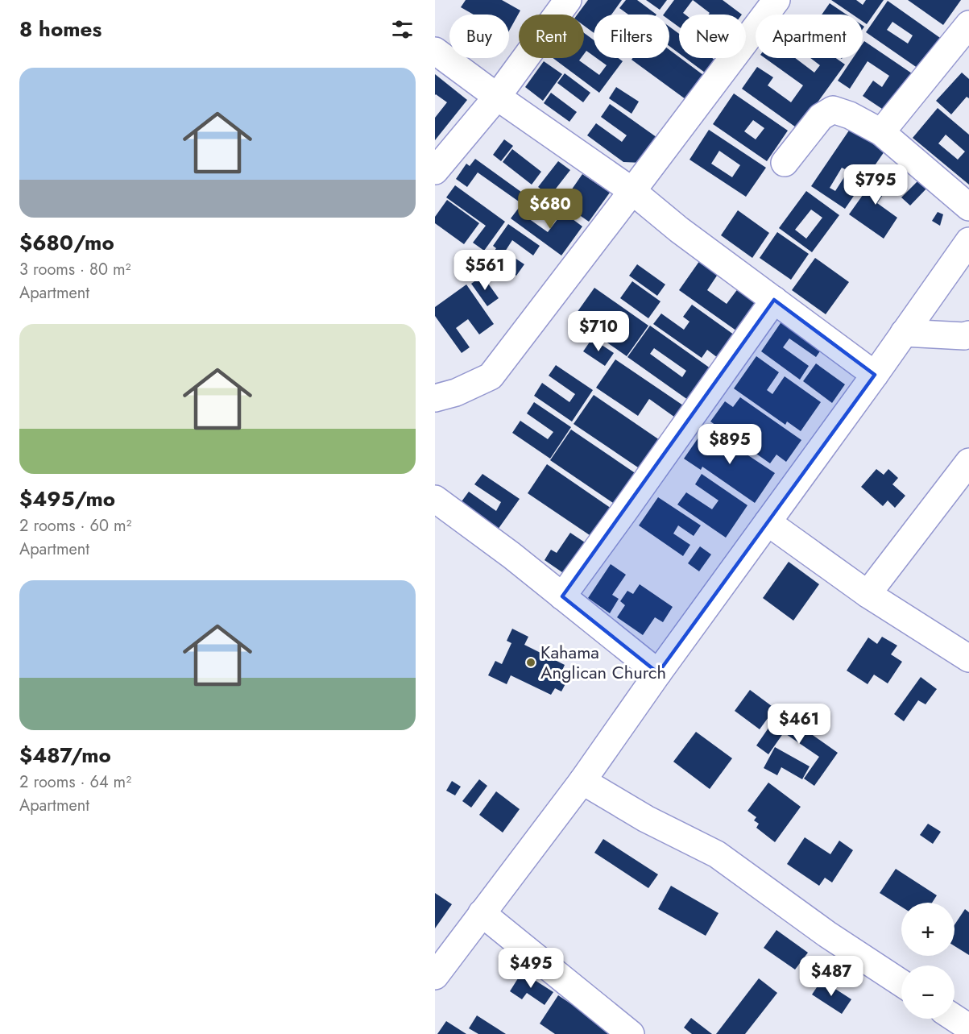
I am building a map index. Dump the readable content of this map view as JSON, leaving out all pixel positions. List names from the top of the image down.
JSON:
{
  "places": ["Kahama Anglican Church"],
  "page": {
    "heading": "8 homes",
    "chip": [
      "Buy",
      "Rent",
      "Filters",
      "New",
      "Apartment"
    ],
    "list": [
      {
        "name": "$680/mo",
        "note": "3 rooms · 80 m² · Apartment"
      },
      {
        "name": "$495/mo",
        "note": "2 rooms · 60 m² · Apartment"
      },
      {
        "name": "$487/mo",
        "note": "2 rooms · 64 m² · Apartment"
      }
    ],
    "price": [
      "$795",
      "$680",
      "$561",
      "$710",
      "$895",
      "$461",
      "$495",
      "$487"
    ],
    "map_buttons": ["+", "−"]
  }
}
